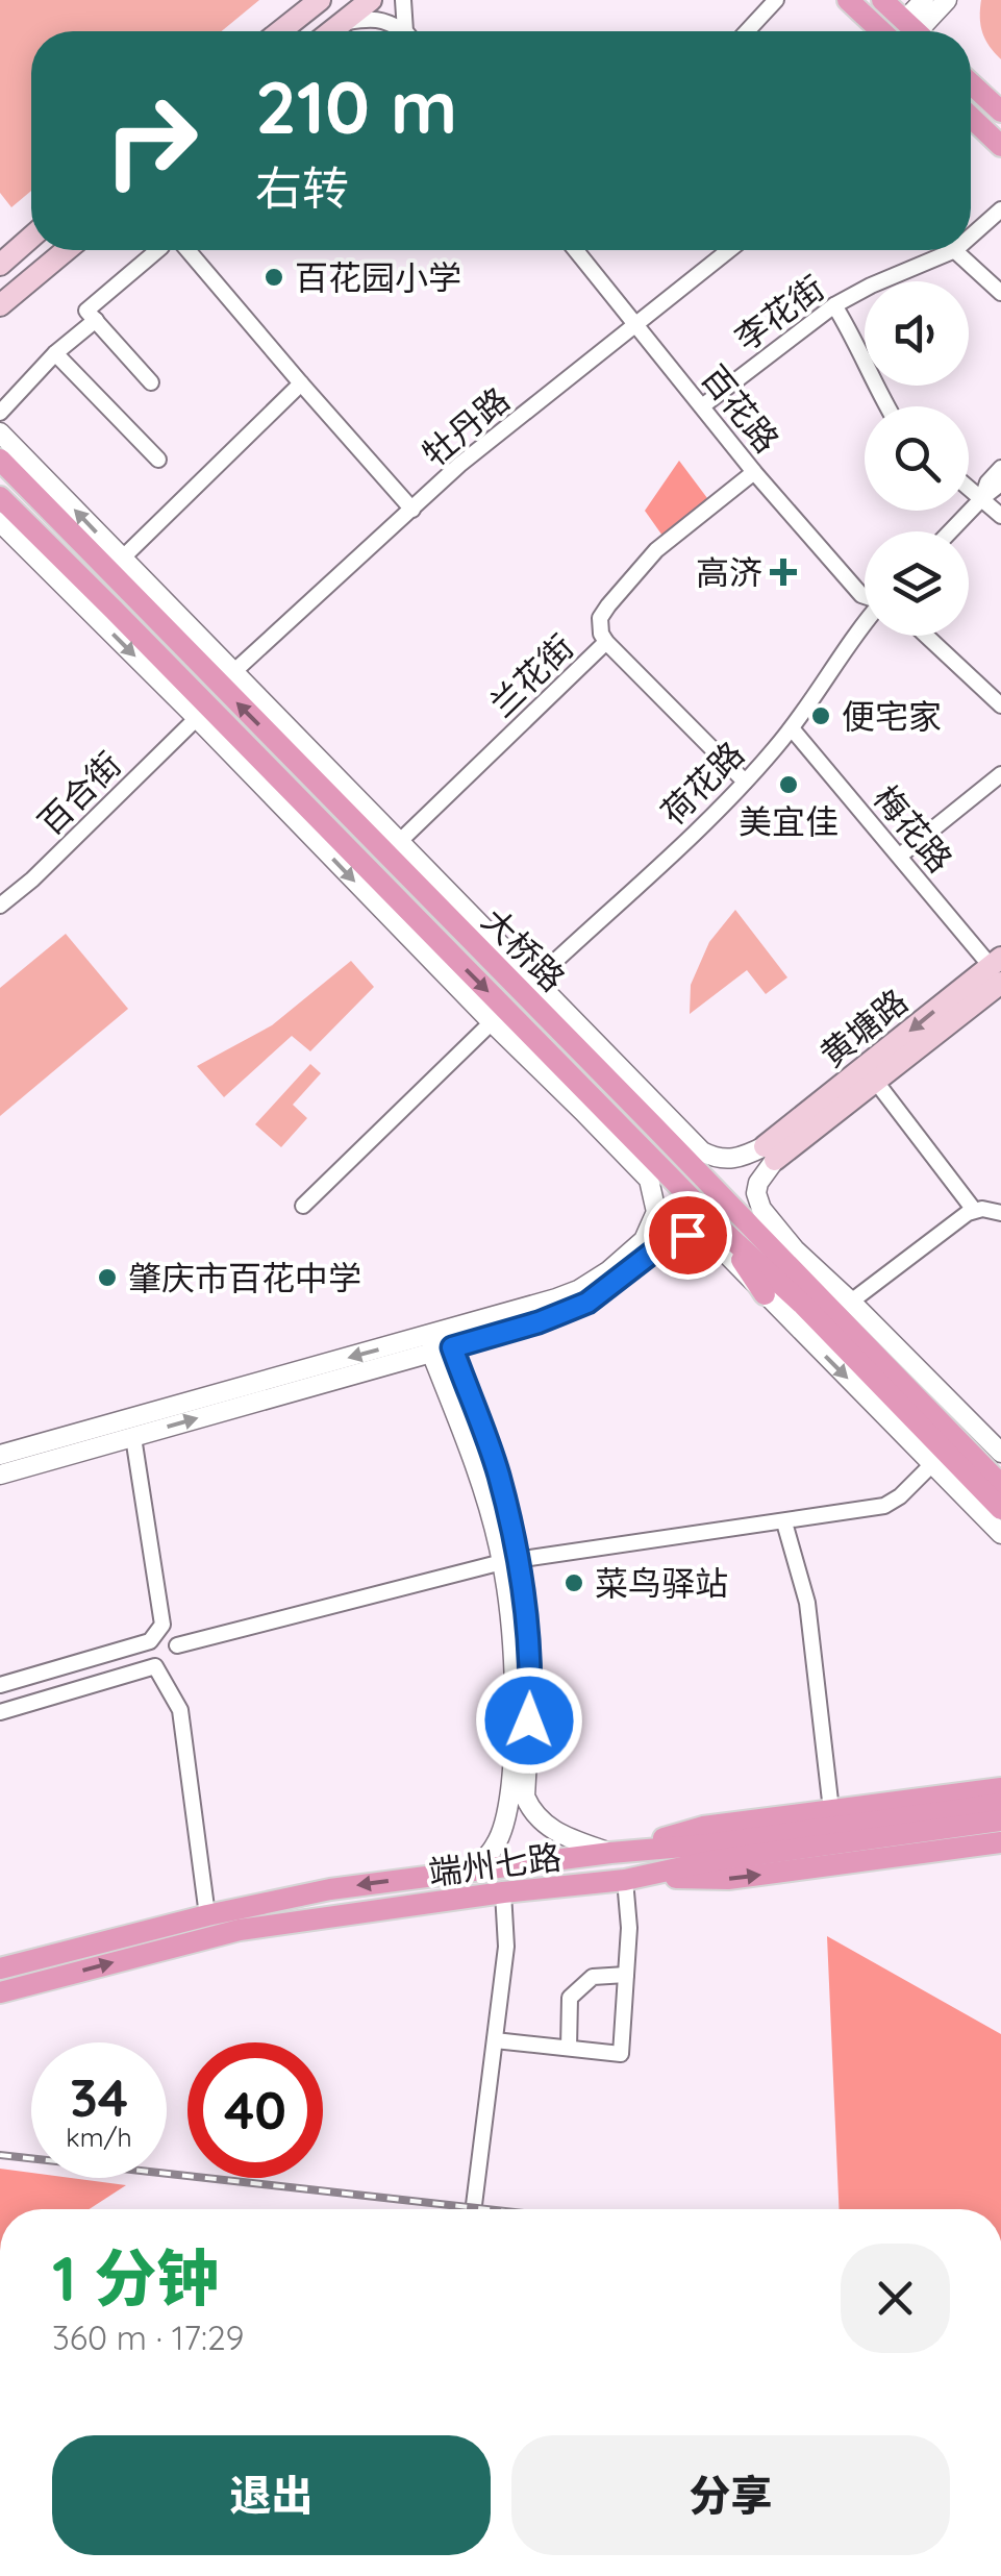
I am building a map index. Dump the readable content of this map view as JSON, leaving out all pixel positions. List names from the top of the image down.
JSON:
{
  "streets": {
    "main road": ["大桥路", "黄塘路", "端州七路"],
    "street": [
      "李花街",
      "百花路",
      "牡丹路",
      "兰花街",
      "荷花路",
      "百合街",
      "梅花路"
    ]
  },
  "crossings": [
    ["李花街", "百花路"],
    ["百花路", "牡丹路"],
    ["兰花街", "荷花路"],
    ["荷花路", "梅花路"],
    ["梅花路", "黄塘路"]
  ],
  "places": {
    "other": [
      "百花园小学",
      "便宅家",
      "美宜佳",
      "肇庆市百花中学",
      "菜鸟驿站"
    ],
    "health": ["高济"]
  },
  "page": {
    "turn": ["210 m", "右转"],
    "speed": "34 km/h",
    "limit": "40",
    "heading": ["1 分钟", "360 m · 17:29"],
    "buttons": ["退出", "分享"]
  }
}
